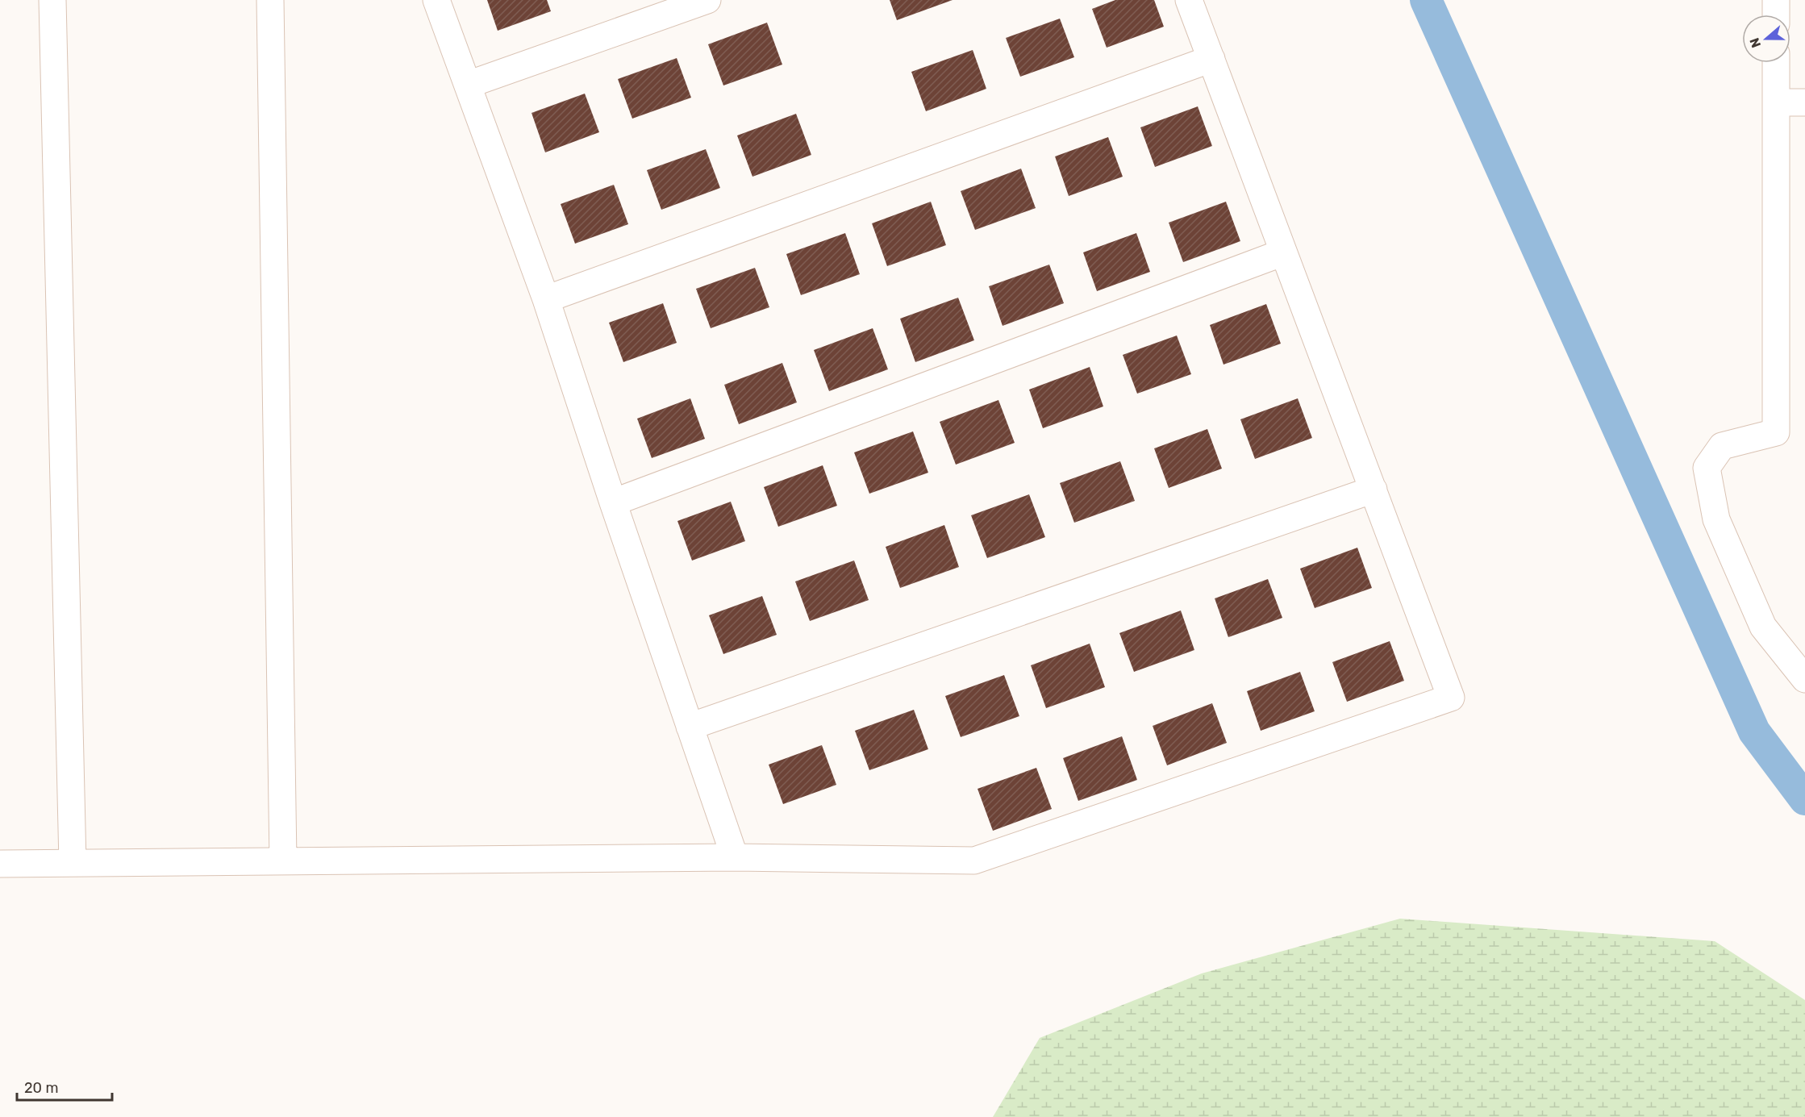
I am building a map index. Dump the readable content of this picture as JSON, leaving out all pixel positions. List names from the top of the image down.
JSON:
{
  "scale_bar": "20 m",
  "north": "left"
}
